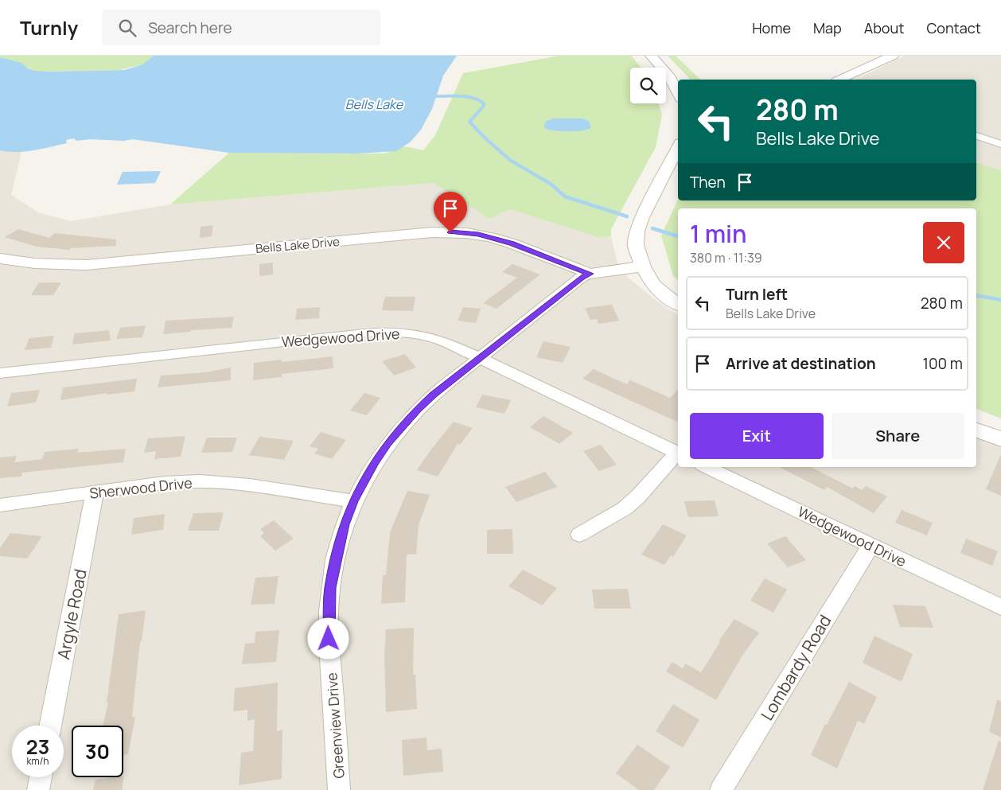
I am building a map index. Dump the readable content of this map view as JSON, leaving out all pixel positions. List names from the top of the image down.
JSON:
{
  "streets": {
    "street": [
      "Bells Lake Drive",
      "Wedgewood Drive",
      "Sherwood Drive",
      "Argyle Road",
      "Lombardy Road",
      "Greenview Drive"
    ]
  },
  "crossings": [
    ["Bells Lake Drive", "Greenview Drive"],
    ["Wedgewood Drive", "Lombardy Road"],
    ["Wedgewood Drive", "Greenview Drive"],
    ["Sherwood Drive", "Argyle Road"],
    ["Sherwood Drive", "Greenview Drive"]
  ],
  "water": ["Bells Lake"],
  "page": {
    "header": "Turnly",
    "search": "Search here",
    "nav": [
      "Home",
      "Map",
      "About",
      "Contact"
    ],
    "turn": ["280 m", "Bells Lake Drive"],
    "then": "Then",
    "heading": ["1 min", "380 m · 11:39"],
    "list": [
      {
        "name": "Turn left",
        "note": "Bells Lake Drive",
        "value": "280 m"
      },
      {
        "name": "Arrive at destination",
        "value": "100 m"
      }
    ],
    "buttons": ["Exit", "Share"],
    "speed": "23 km/h",
    "limit": "30"
  }
}
